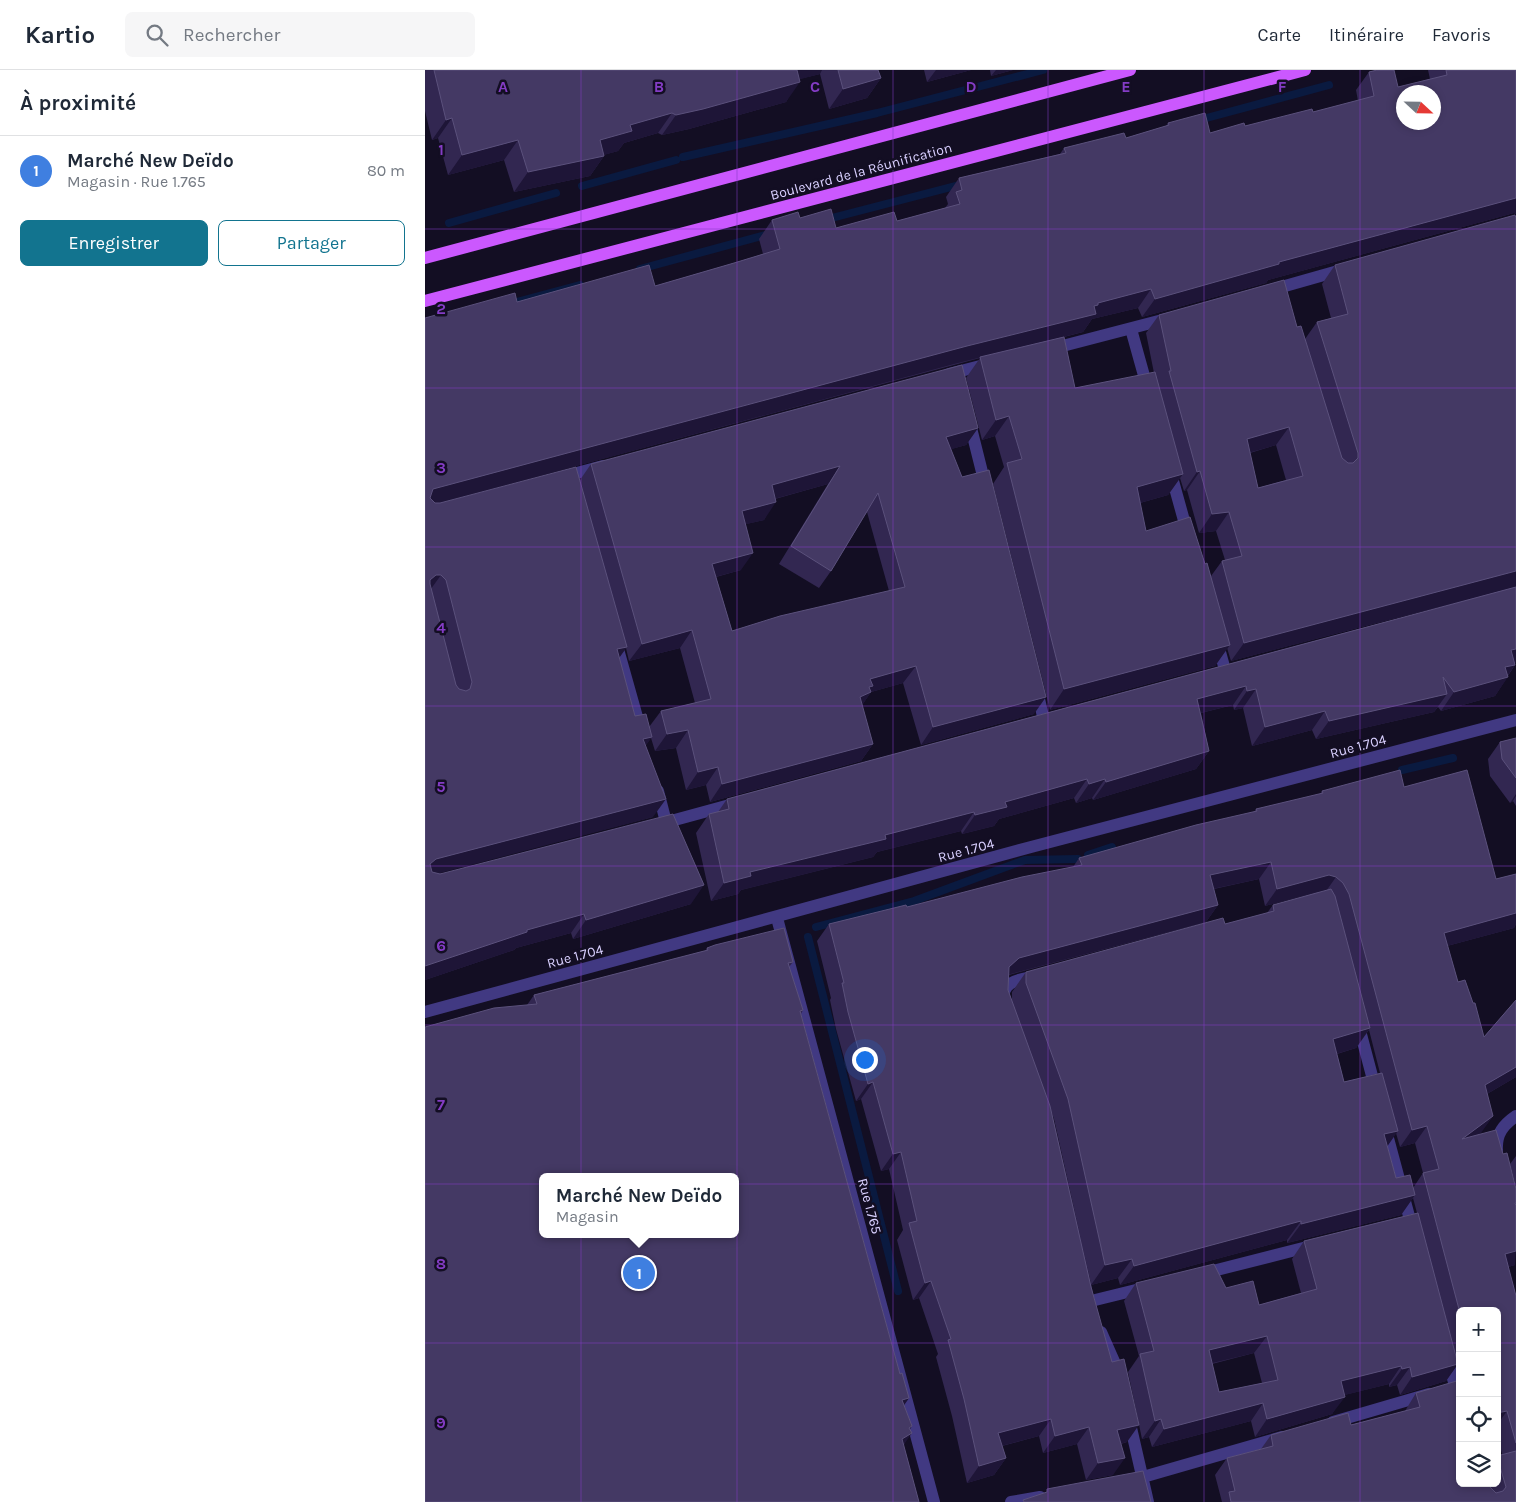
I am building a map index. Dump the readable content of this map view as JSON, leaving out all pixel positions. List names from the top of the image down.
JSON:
{
  "streets": {
    "main road": ["Boulevard de la Réunification"],
    "street": ["Rue 1.704", "Rue 1.765"]
  },
  "crossings": [
    ["Rue 1.704", "Rue 1.765"]
  ],
  "north": "right",
  "page": {
    "header": "Kartio",
    "search": "Rechercher",
    "nav": ["Carte", "Itinéraire", "Favoris"],
    "heading": "À proximité",
    "list": [
      {
        "mark": "1",
        "name": "Marché New Deïdo",
        "note": "Magasin · Rue 1.765",
        "value": "80 m"
      }
    ],
    "buttons": ["Enregistrer", "Partager"],
    "popup": ["Marché New Deïdo", "Magasin"],
    "pins": "1",
    "map_buttons": ["+", "−"]
  },
  "grid": {
    "columns": [
      "A",
      "B",
      "C",
      "D",
      "E",
      "F"
    ],
    "rows": [
      "1",
      "2",
      "3",
      "4",
      "5",
      "6",
      "7",
      "8",
      "9"
    ]
  }
}
